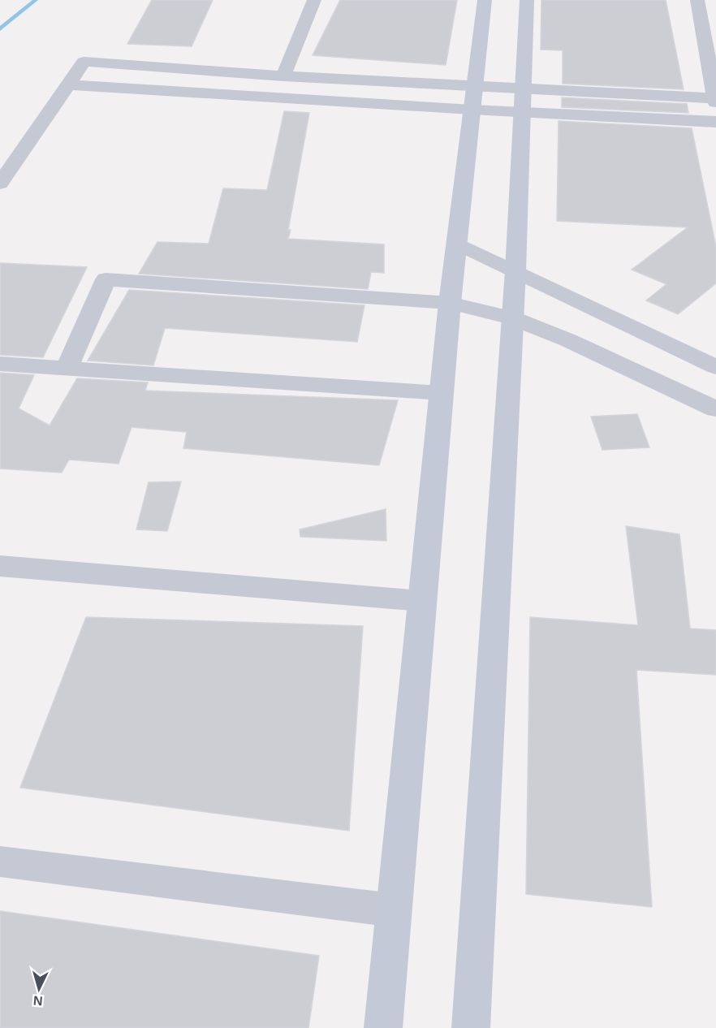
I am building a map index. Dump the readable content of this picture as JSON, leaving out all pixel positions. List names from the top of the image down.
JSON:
{
  "north": "bottom"
}
